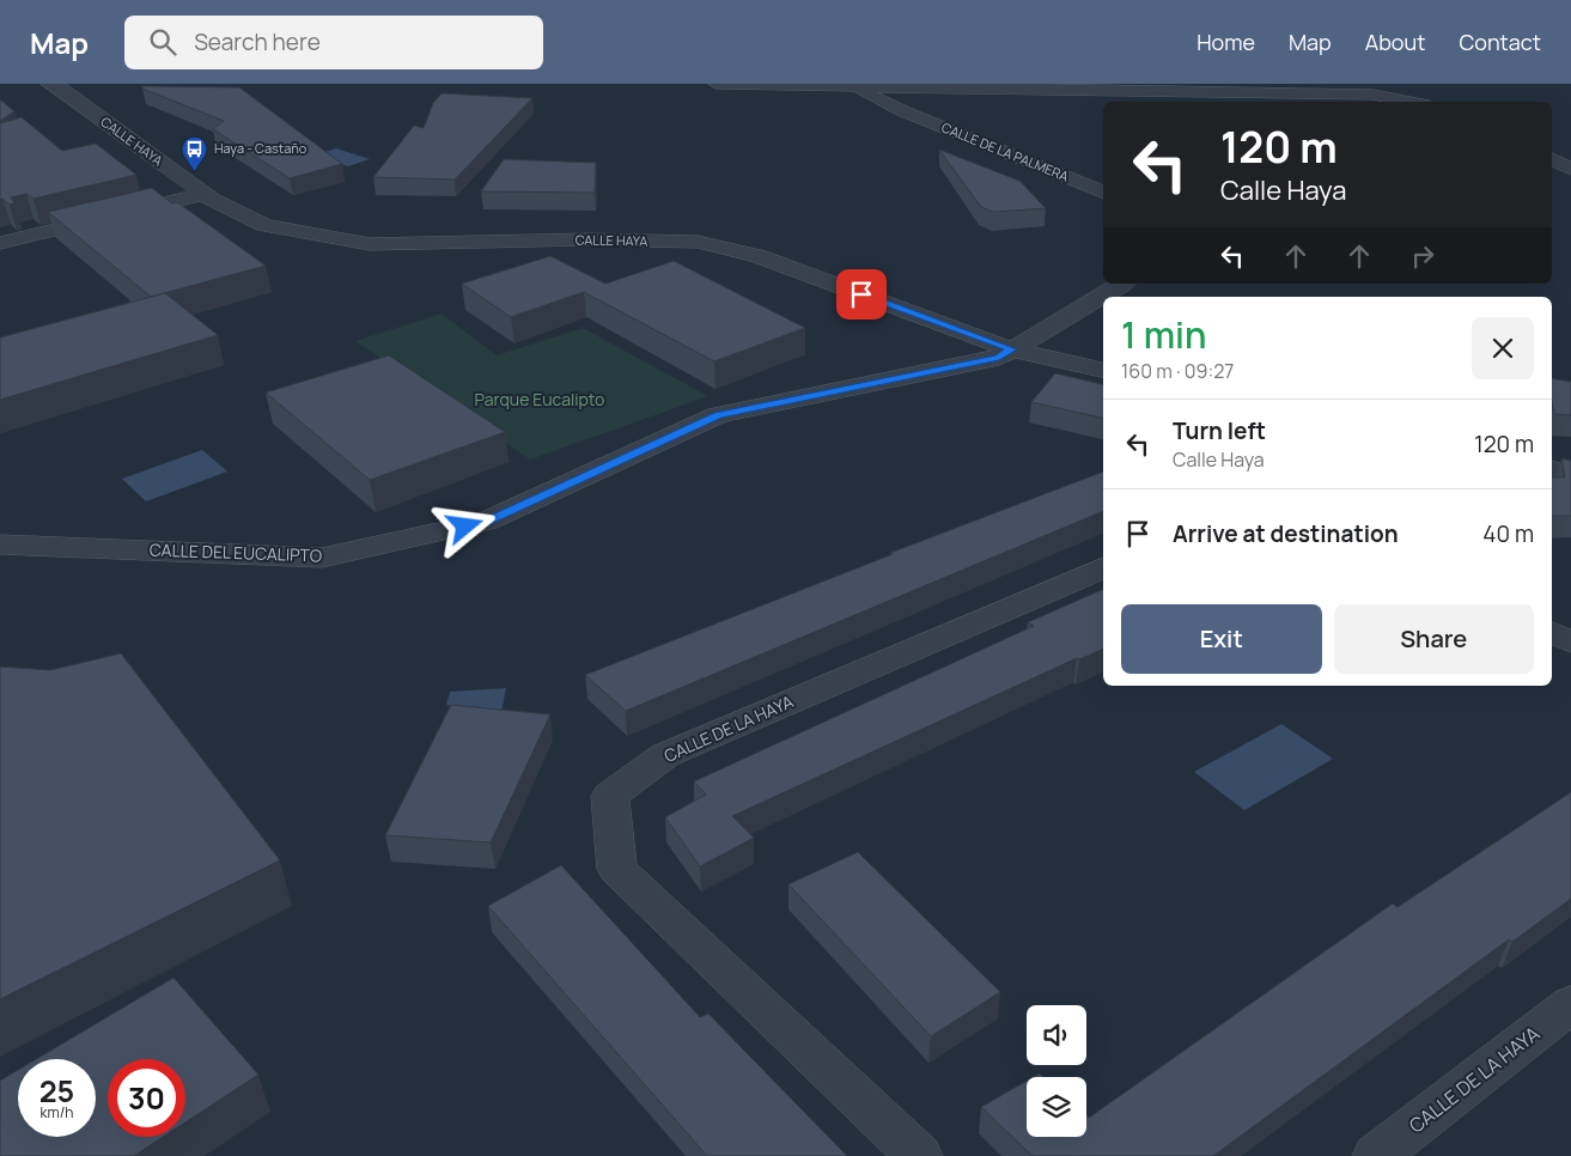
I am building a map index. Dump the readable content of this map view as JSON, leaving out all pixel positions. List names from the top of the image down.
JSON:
{
  "streets": {
    "street": [
      "CALLE HAYA",
      "CALLE DE LA PALMERA",
      "CALLE DEL EUCALIPTO",
      "CALLE DE LA HAYA"
    ]
  },
  "crossings": [
    ["CALLE HAYA", "CALLE DEL EUCALIPTO"]
  ],
  "parks": ["Parque Eucalipto"],
  "places": {
    "bus stop": ["Haya - Castaño"]
  },
  "page": {
    "header": "Map",
    "search": "Search here",
    "nav": [
      "Home",
      "Map",
      "About",
      "Contact"
    ],
    "turn": ["120 m", "Calle Haya"],
    "heading": ["1 min", "160 m · 09:27"],
    "list": [
      {
        "name": "Turn left",
        "note": "Calle Haya",
        "value": "120 m"
      },
      {
        "name": "Arrive at destination",
        "value": "40 m"
      }
    ],
    "buttons": ["Exit", "Share"],
    "speed": "25 km/h",
    "limit": "30"
  }
}
